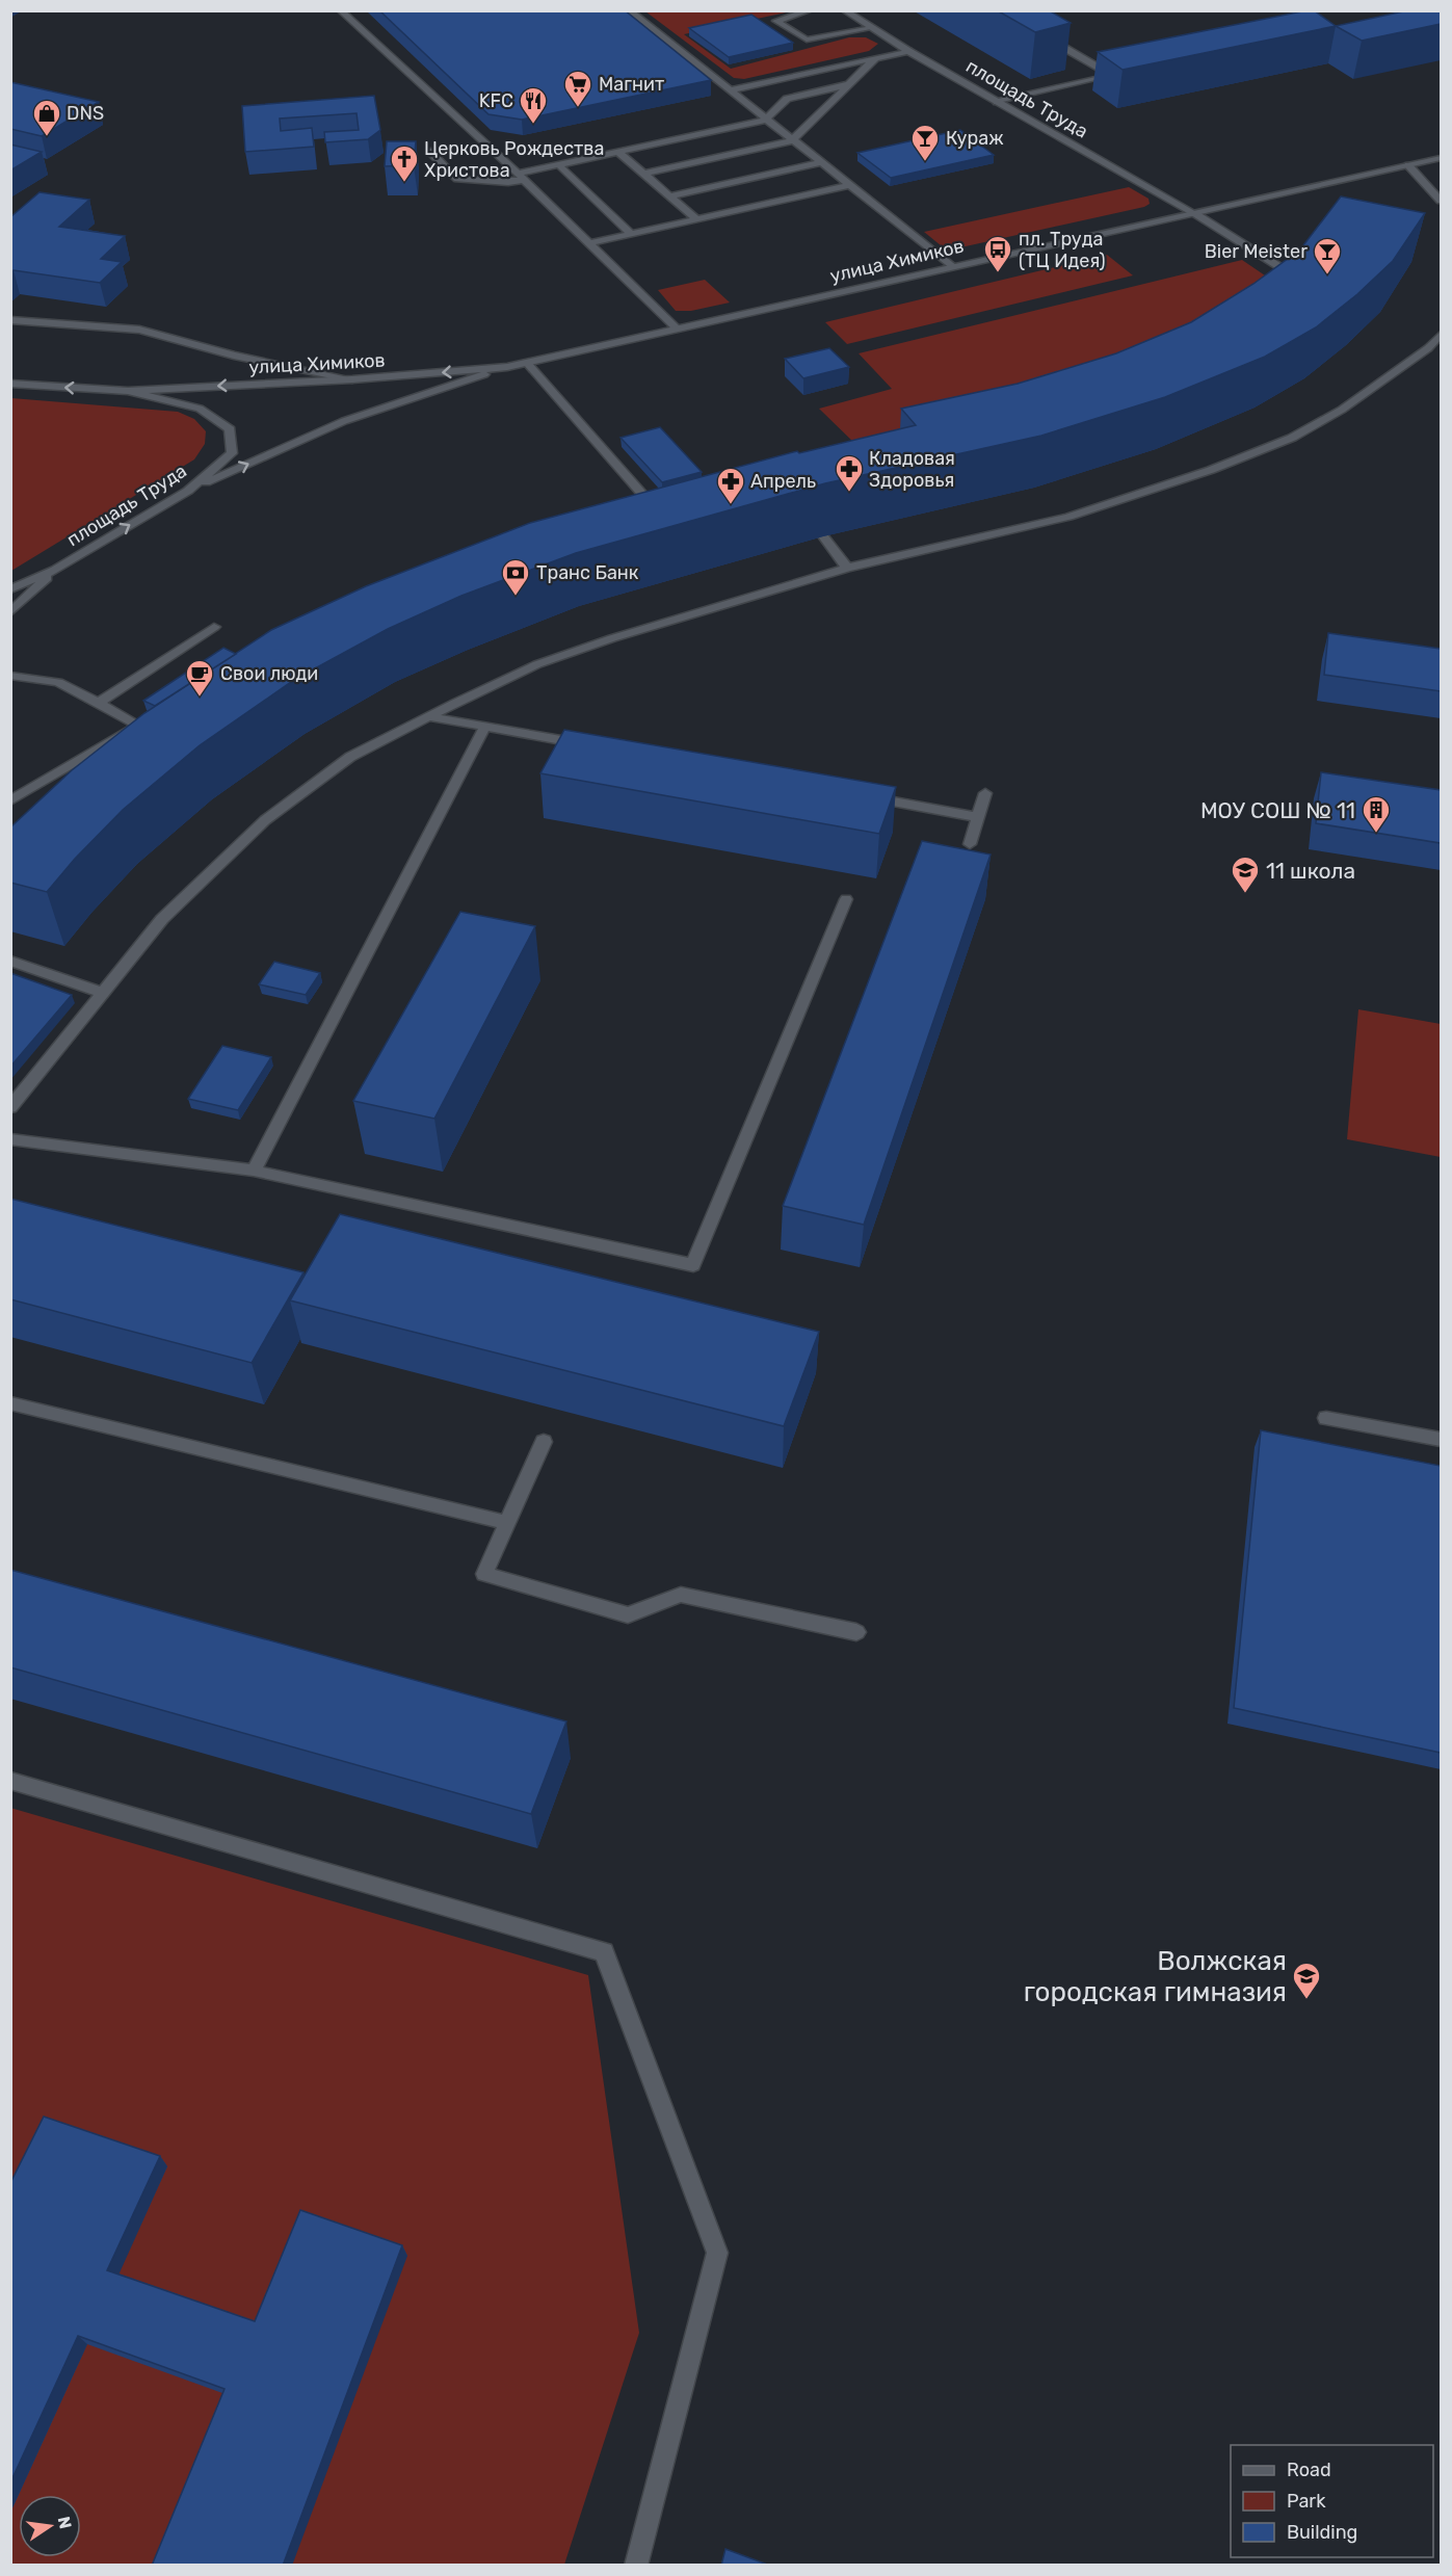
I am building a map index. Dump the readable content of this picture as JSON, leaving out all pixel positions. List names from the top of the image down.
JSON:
{
  "streets": {
    "street": ["площадь Труда", "улица Химиков"]
  },
  "crossings": [
    ["площадь Труда", "улица Химиков"]
  ],
  "places": {
    "supermarket": ["Магнит"],
    "restaurant": ["KFC"],
    "shop": ["DNS"],
    "bar": ["Кураж", "Bier Meister"],
    "church": ["Церковь Рождества Христова"],
    "bus stop": ["пл. Труда (ТЦ Идея)"],
    "pharmacy": ["Кладовая Здоровья", "Апрель"],
    "bank": ["Транс Банк"],
    "cafe": ["Свои люди"],
    "building": ["МОУ СОШ № 11"],
    "school or university": ["11 школа", "Волжская городская гимназия"]
  },
  "legend": ["Road", "Park", "Building"],
  "north": "right"
}
